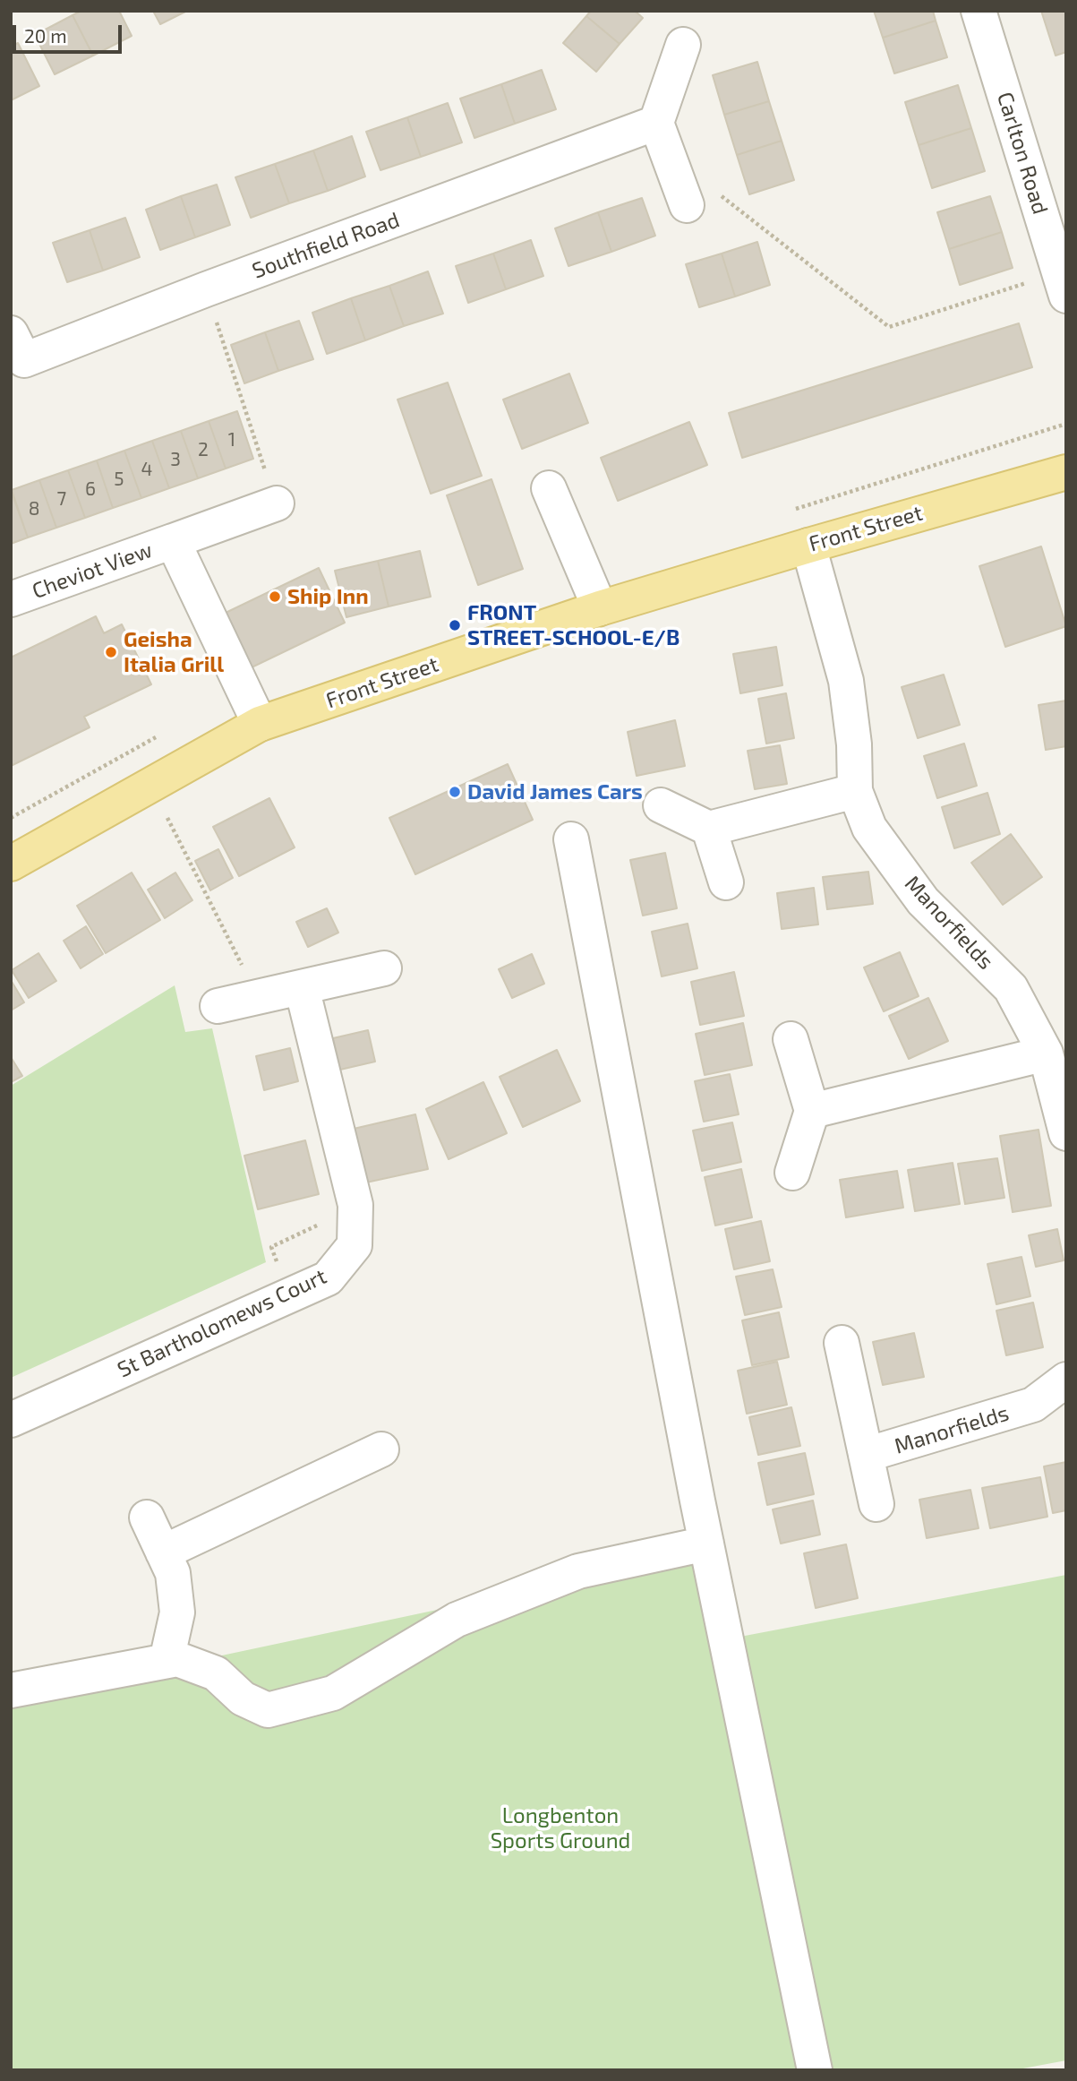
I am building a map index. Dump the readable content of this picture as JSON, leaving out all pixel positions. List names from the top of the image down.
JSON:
{
  "streets": {
    "main road": ["Front Street"],
    "street": [
      "Carlton Road",
      "Southfield Road",
      "Cheviot View",
      "Manorfields",
      "St Bartholomews Court"
    ]
  },
  "crossings": [
    ["Front Street", "Cheviot View"],
    ["Front Street", "Manorfields"]
  ],
  "parks": ["Longbenton Sports Ground"],
  "places": [
    "Ship Inn",
    "FRONT STREET-SCHOOL-E/B",
    "Geisha Italia Grill",
    "David James Cars"
  ],
  "house_numbers": [
    "1",
    "2",
    "3",
    "4",
    "5",
    "6",
    "7",
    "8"
  ],
  "scale_bar": "20 m"
}
